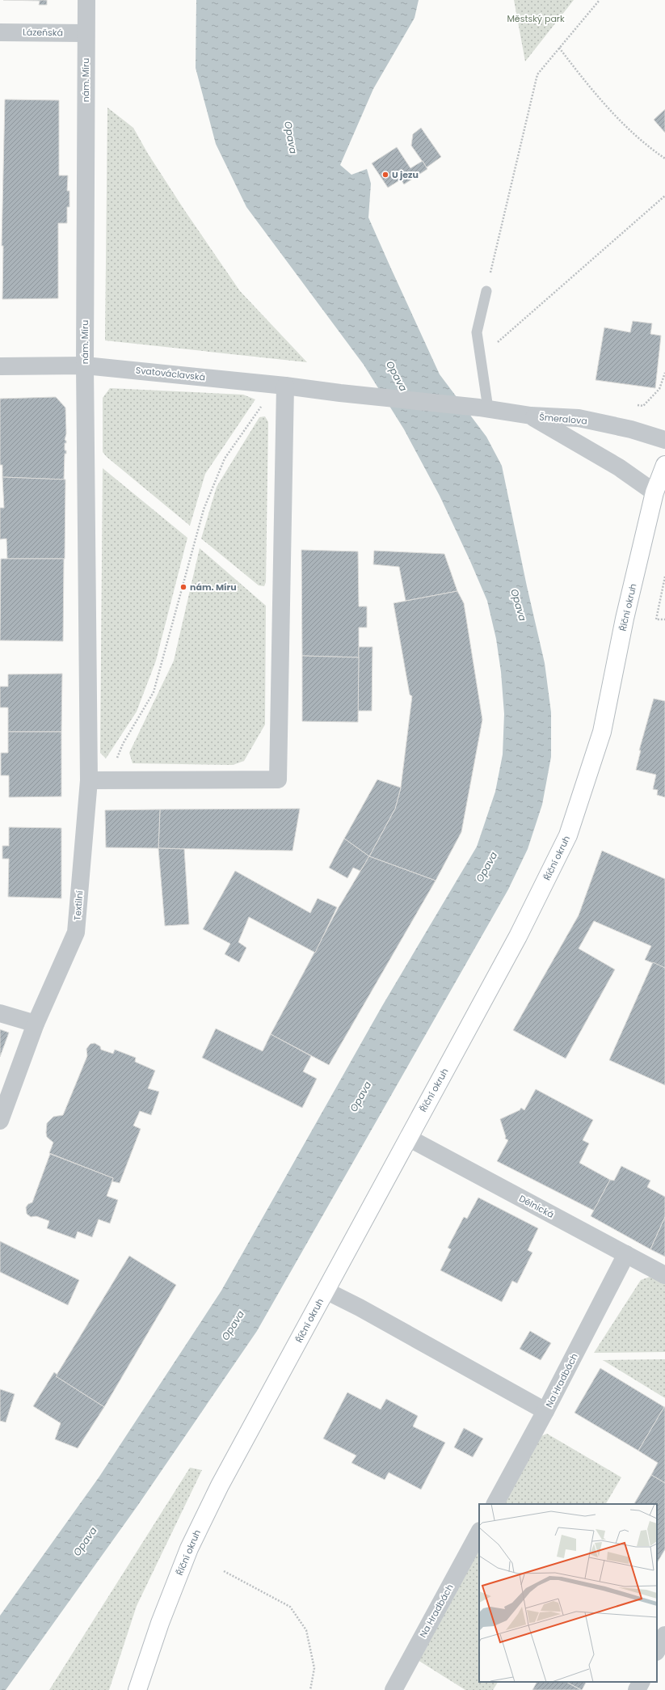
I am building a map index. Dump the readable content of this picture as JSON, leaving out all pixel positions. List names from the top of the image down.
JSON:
{
  "streets": {
    "main road": ["Říční okruh"],
    "street": [
      "Lázeňská",
      "nám. Míru",
      "Svatováclavská",
      "Šmeralova",
      "Textilní",
      "Dělnická",
      "Na Hradbách"
    ]
  },
  "crossings": [
    ["Lázeňská", "nám. Míru"],
    ["nám. Míru", "Svatováclavská"],
    ["nám. Míru", "Textilní"],
    ["Svatováclavská", "Šmeralova"],
    ["Říční okruh", "Dělnická"],
    ["Dělnická", "Na Hradbách"]
  ],
  "water": ["Opava"],
  "parks": ["Městský park"],
  "places": ["U jezu", "nám. Míru"]
}
